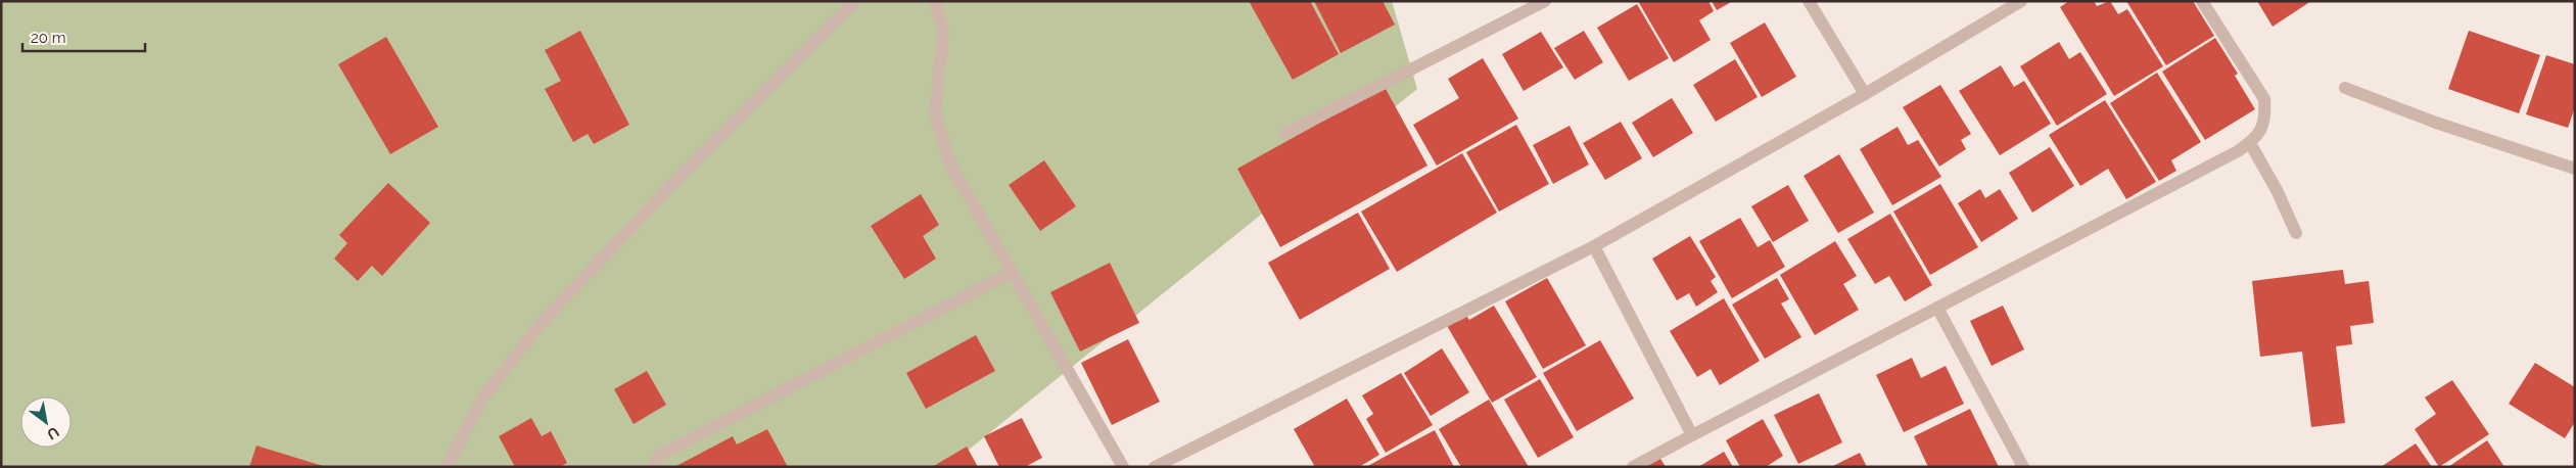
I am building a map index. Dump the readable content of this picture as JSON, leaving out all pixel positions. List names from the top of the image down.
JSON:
{
  "scale_bar": "20 m",
  "north": "bottom right"
}
